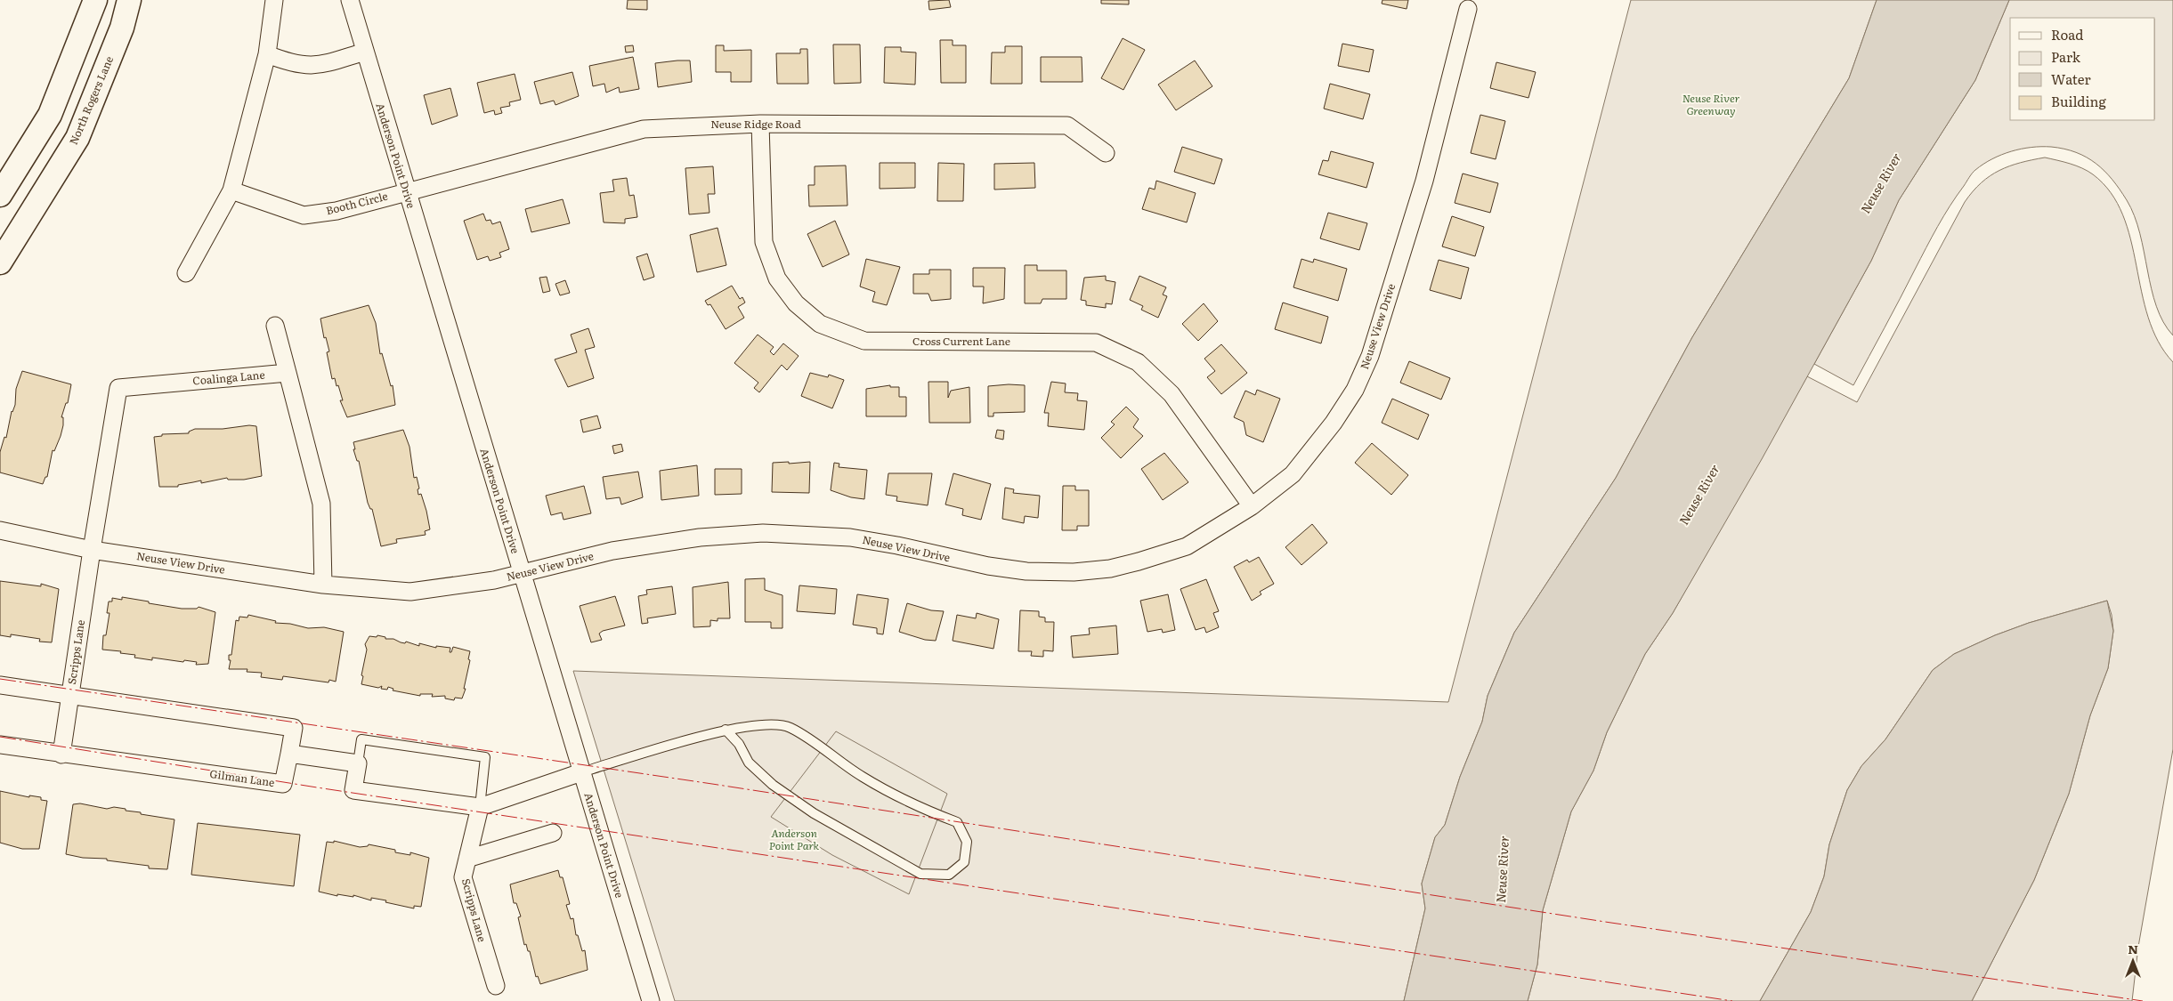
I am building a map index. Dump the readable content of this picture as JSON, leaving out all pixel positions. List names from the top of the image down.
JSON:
{
  "streets": {
    "street": [
      "North Rogers Lane",
      "Neuse Ridge Road",
      "Anderson Point Drive",
      "Booth Circle",
      "Neuse View Drive",
      "Cross Current Lane",
      "Coalinga Lane",
      "Scripps Lane",
      "Gilman Lane"
    ]
  },
  "crossings": [
    ["Neuse Ridge Road", "Anderson Point Drive"],
    ["Neuse Ridge Road", "Booth Circle"],
    ["Neuse Ridge Road", "Cross Current Lane"],
    ["Anderson Point Drive", "Booth Circle"],
    ["Anderson Point Drive", "Neuse View Drive"],
    ["Neuse View Drive", "Cross Current Lane"],
    ["Neuse View Drive", "Coalinga Lane"],
    ["Neuse View Drive", "Scripps Lane"],
    ["Coalinga Lane", "Scripps Lane"],
    ["Scripps Lane", "Gilman Lane"]
  ],
  "water": ["Neuse River"],
  "parks": ["Neuse River Greenway", "Anderson Point Park"],
  "legend": [
    "Road",
    "Park",
    "Water",
    "Building"
  ],
  "north": "top"
}
